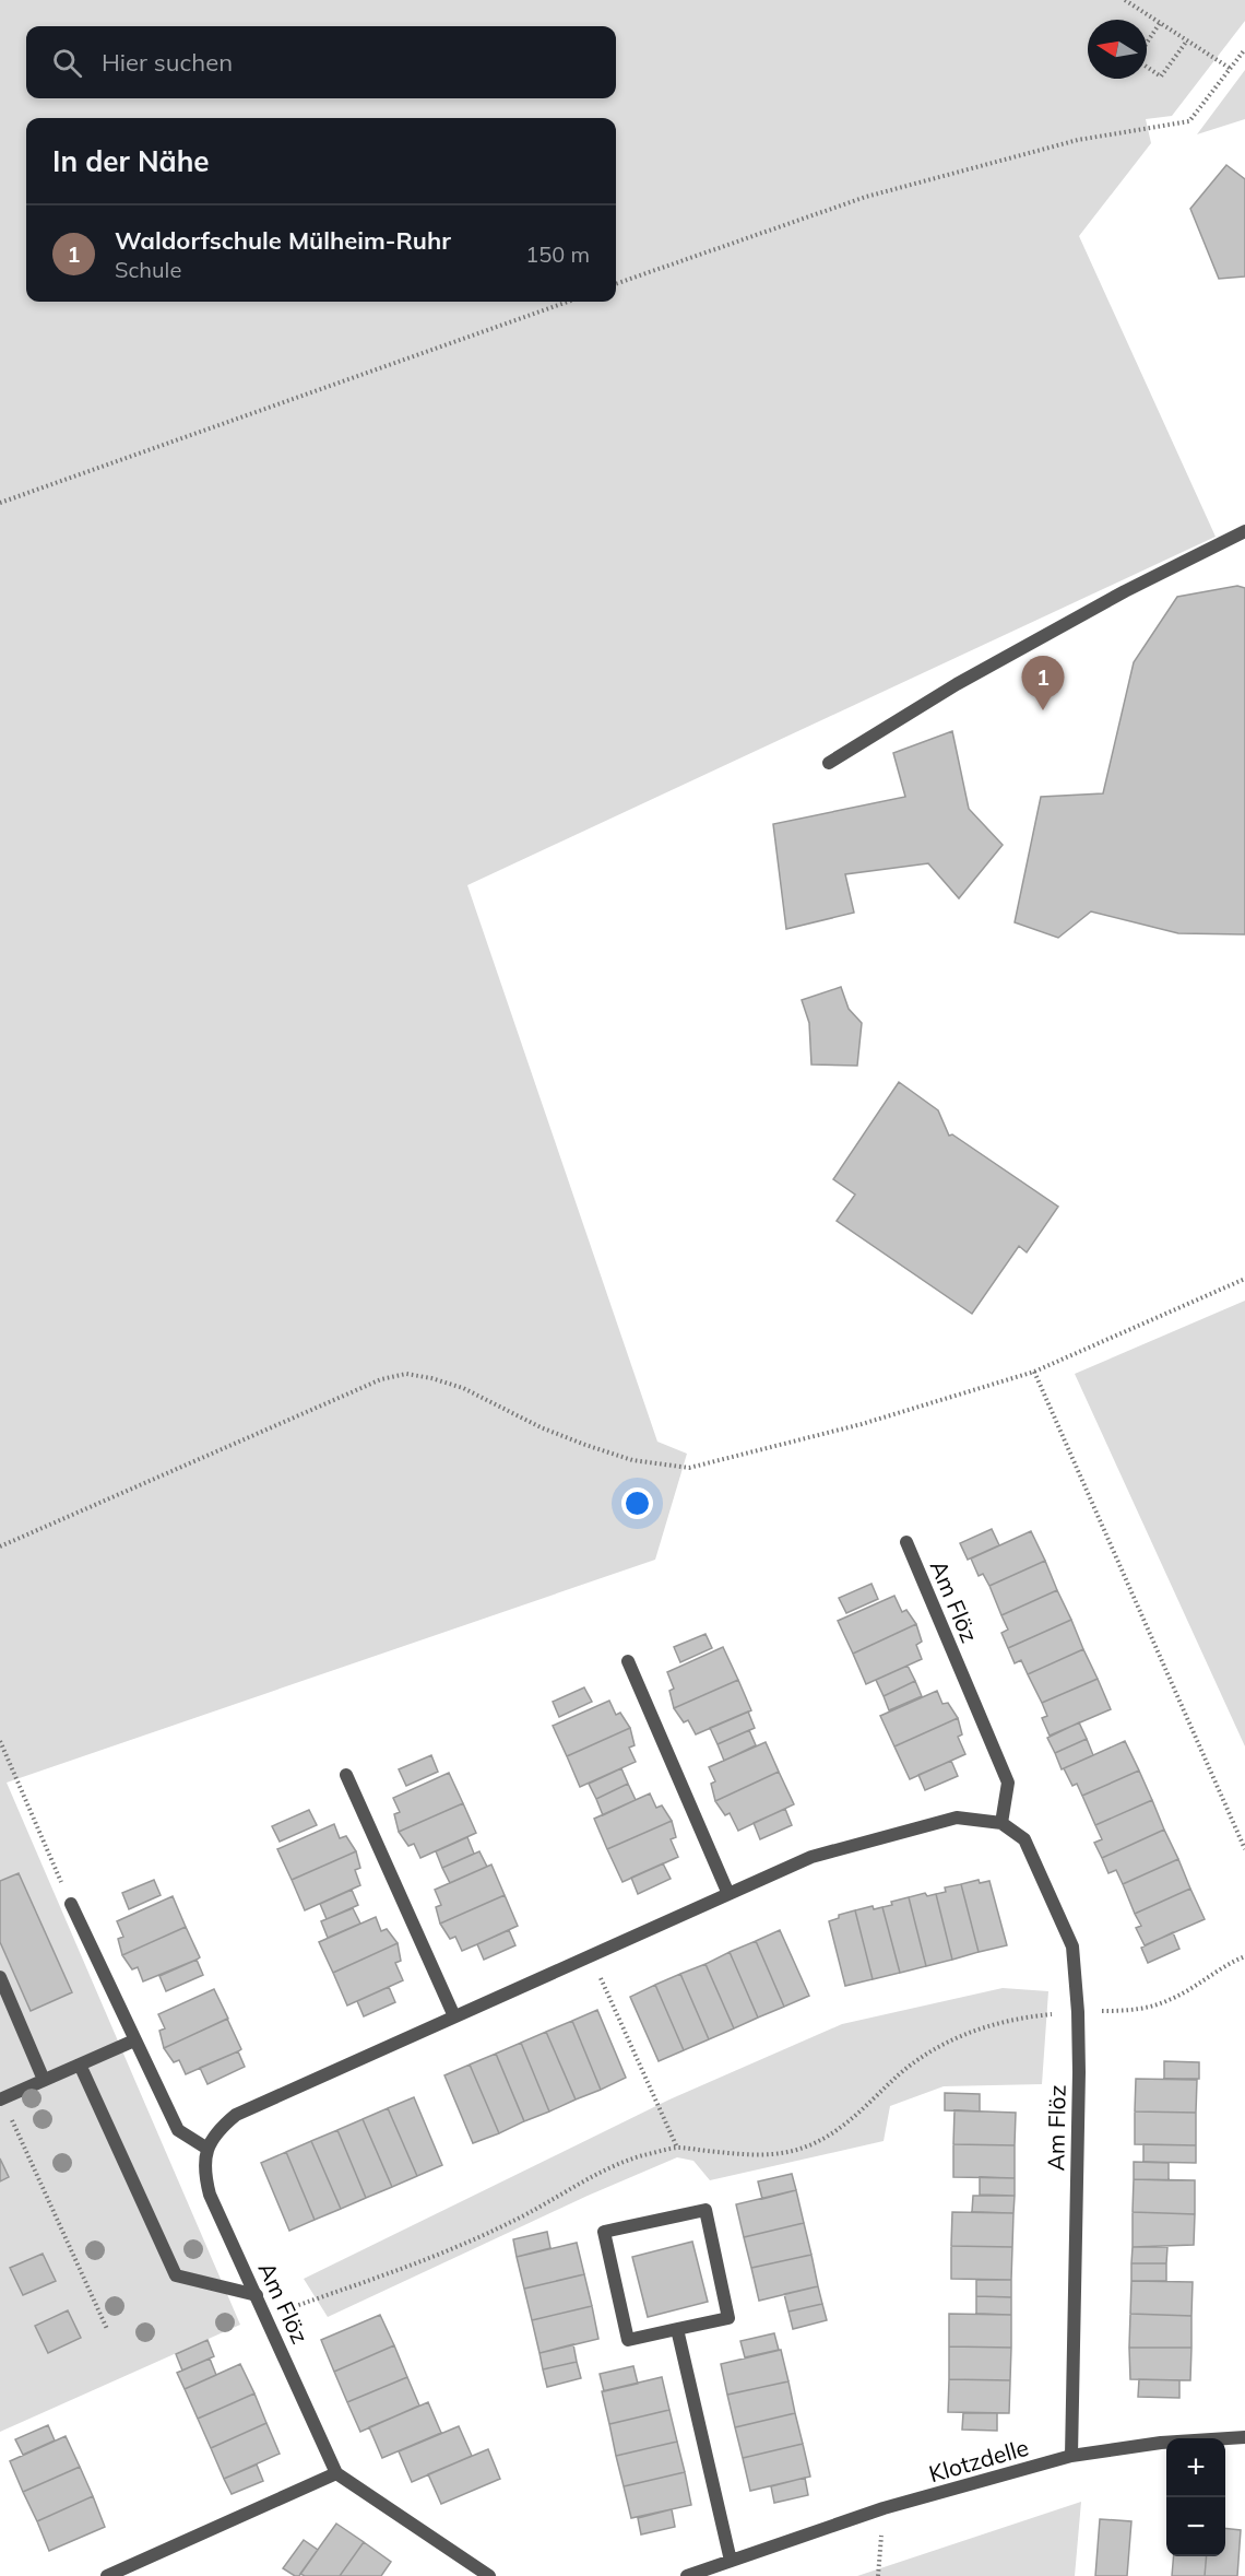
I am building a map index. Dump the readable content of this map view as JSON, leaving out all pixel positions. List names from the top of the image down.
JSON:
{
  "streets": {
    "street": ["Am Flöz", "Klotzdelle"]
  },
  "crossings": [
    ["Am Flöz", "Klotzdelle"]
  ],
  "north": "left",
  "page": {
    "search": "Hier suchen",
    "heading": "In der Nähe",
    "list": [
      {
        "mark": "1",
        "name": "Waldorfschule Mülheim-Ruhr",
        "note": "Schule",
        "value": "150 m"
      }
    ],
    "pins": "1",
    "map_buttons": ["+", "−"]
  }
}
